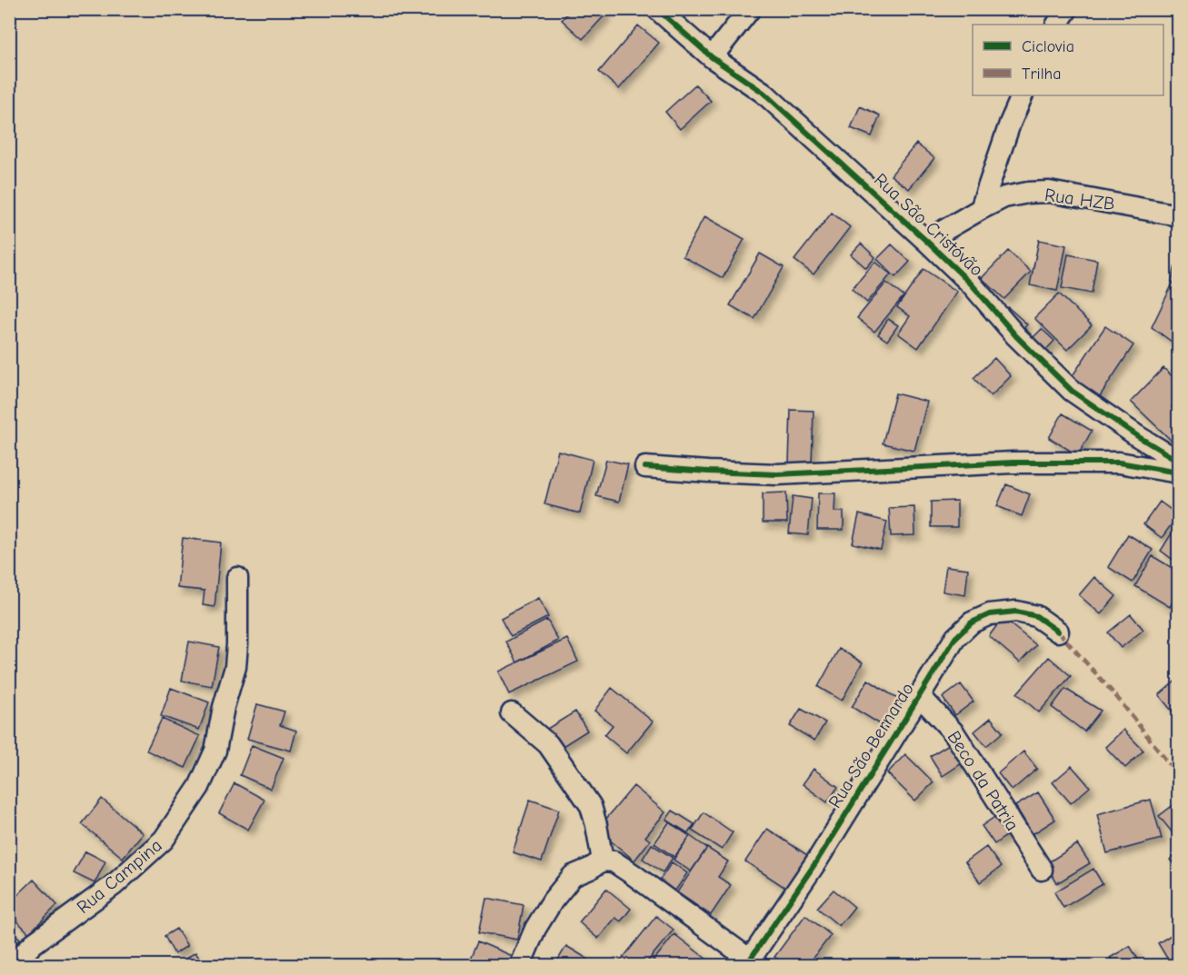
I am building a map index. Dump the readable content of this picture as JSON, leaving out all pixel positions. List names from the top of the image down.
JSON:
{
  "streets": {
    "street": [
      "Rua HZB",
      "Rua São Cristóvão",
      "Rua São Bernardo",
      "Beco da Patria",
      "Rua Campina"
    ]
  },
  "crossings": [
    ["Rua HZB", "Rua São Cristóvão"],
    ["Rua São Bernardo", "Beco da Patria"]
  ],
  "legend": ["Ciclovia", "Trilha"]
}
